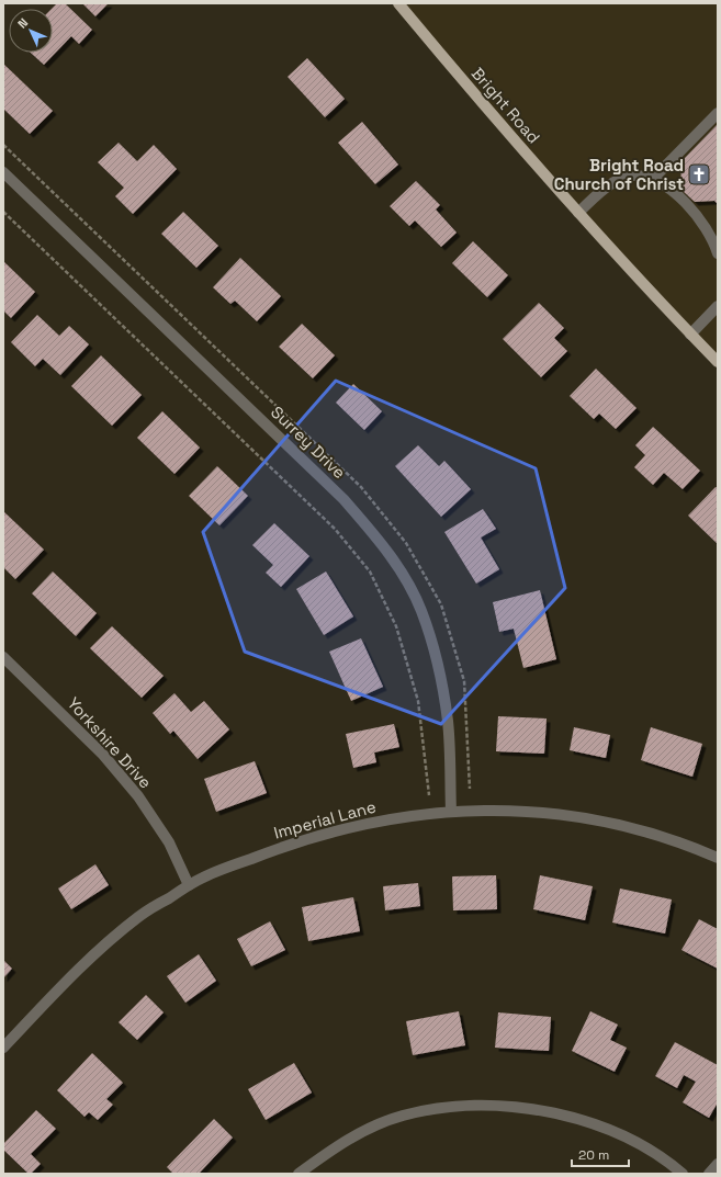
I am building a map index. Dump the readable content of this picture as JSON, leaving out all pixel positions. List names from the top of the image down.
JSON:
{
  "streets": {
    "main road": ["Bright Road"],
    "street": ["Surrey Drive", "Yorkshire Drive", "Imperial Lane"]
  },
  "crossings": [
    ["Surrey Drive", "Imperial Lane"],
    ["Yorkshire Drive", "Imperial Lane"]
  ],
  "places": {
    "church": ["Bright Road Church of Christ"]
  },
  "scale_bar": "20 m",
  "north": "top left"
}
